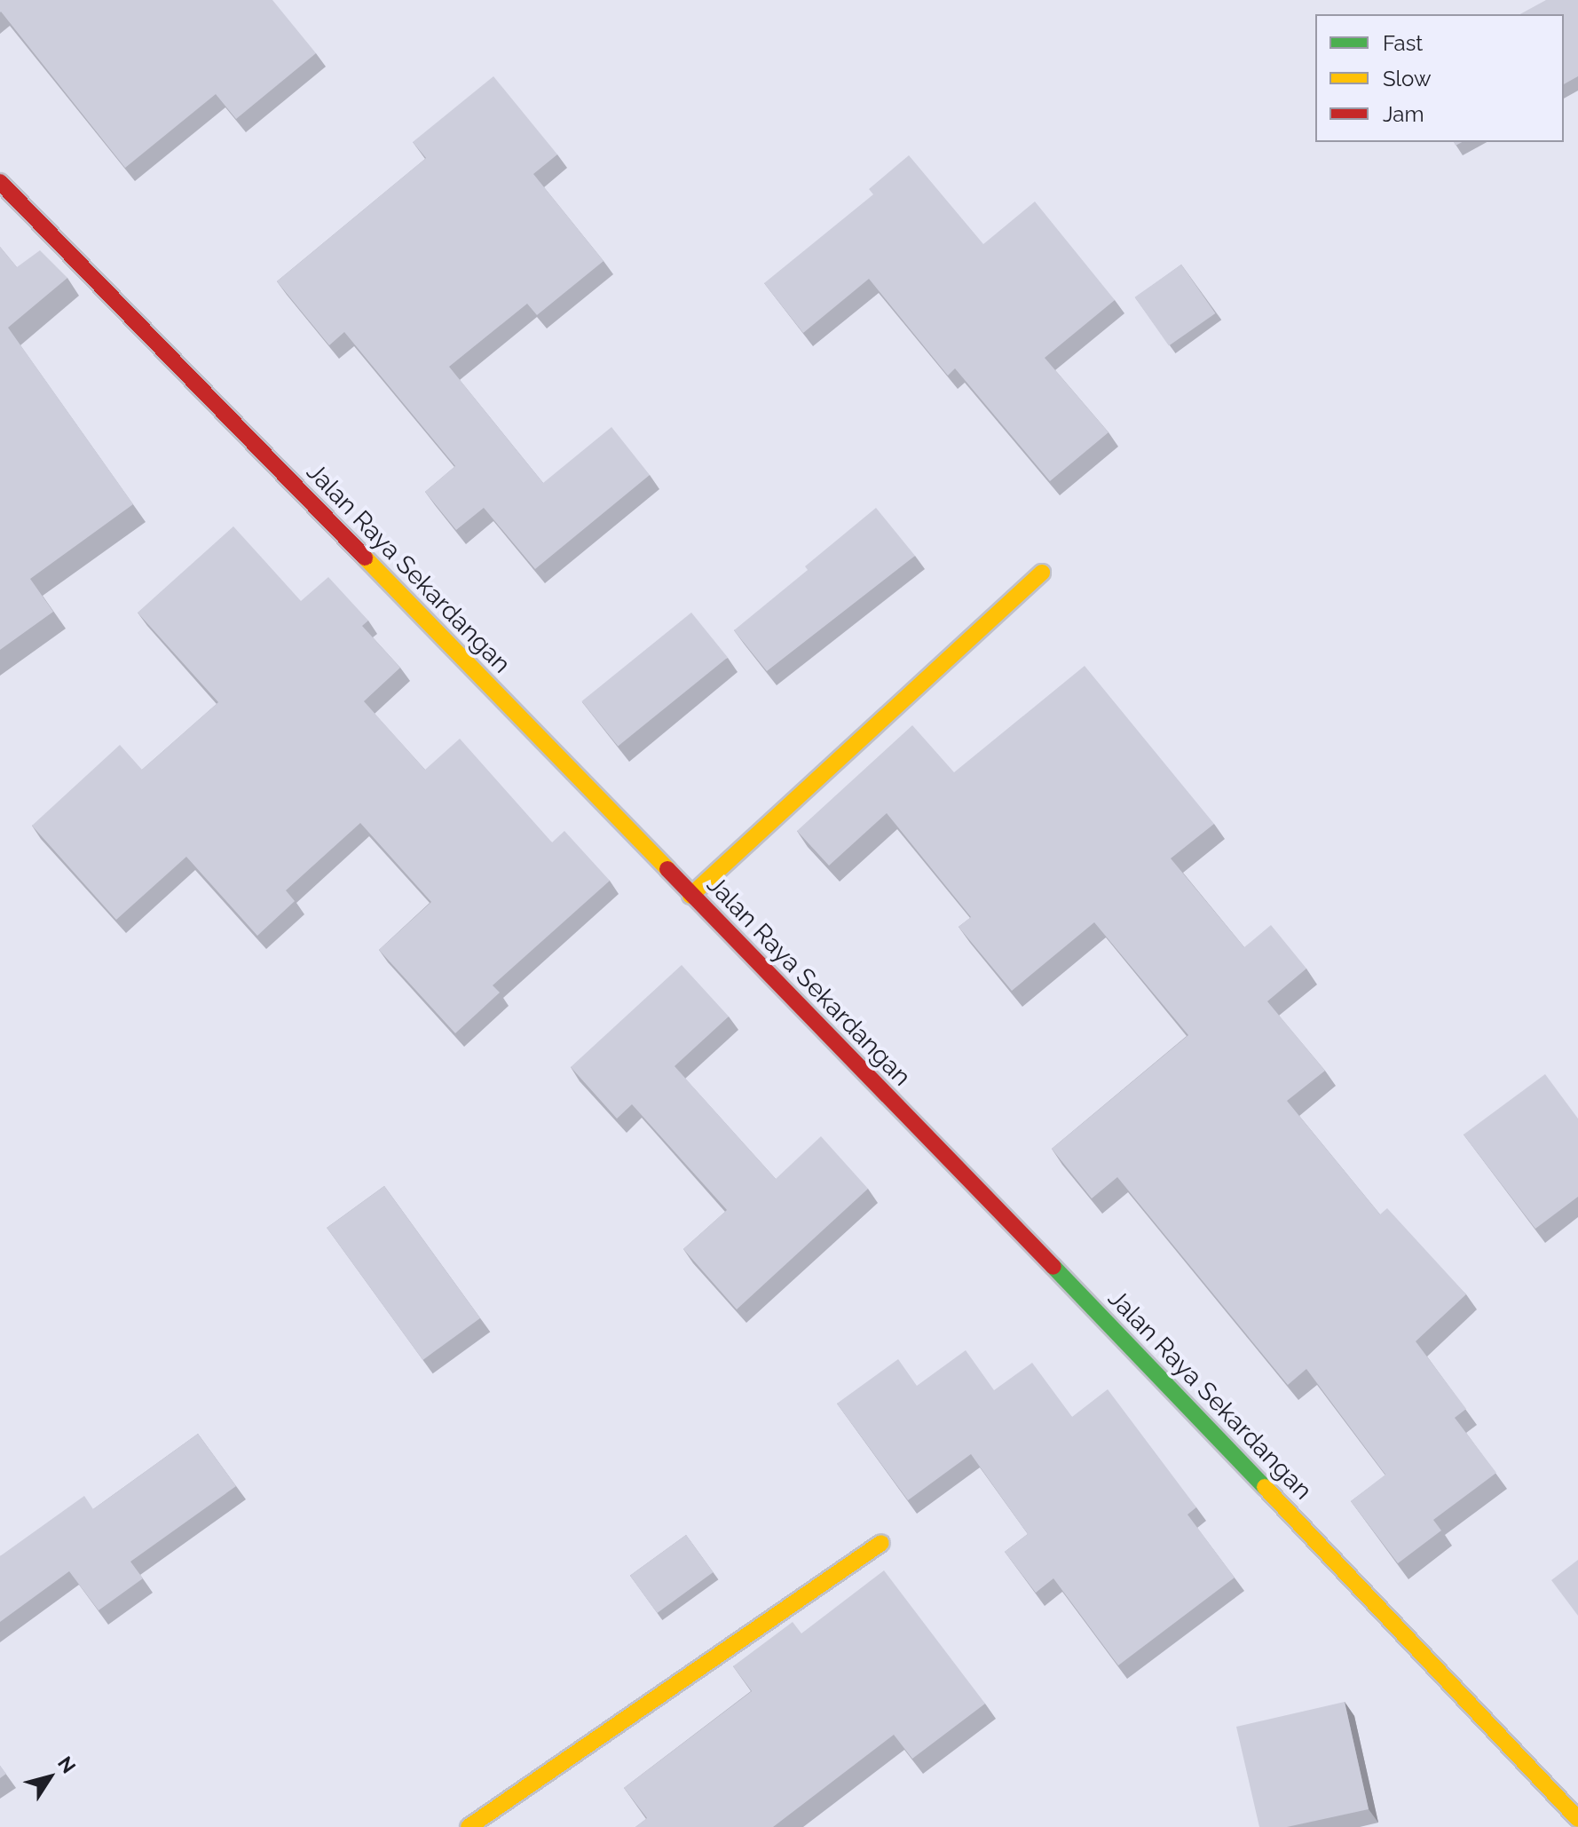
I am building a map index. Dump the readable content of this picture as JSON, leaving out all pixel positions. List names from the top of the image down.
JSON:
{
  "streets": {
    "street": ["Jalan Raya Sekardangan"]
  },
  "legend": ["Fast", "Slow", "Jam"],
  "north": "top right"
}
